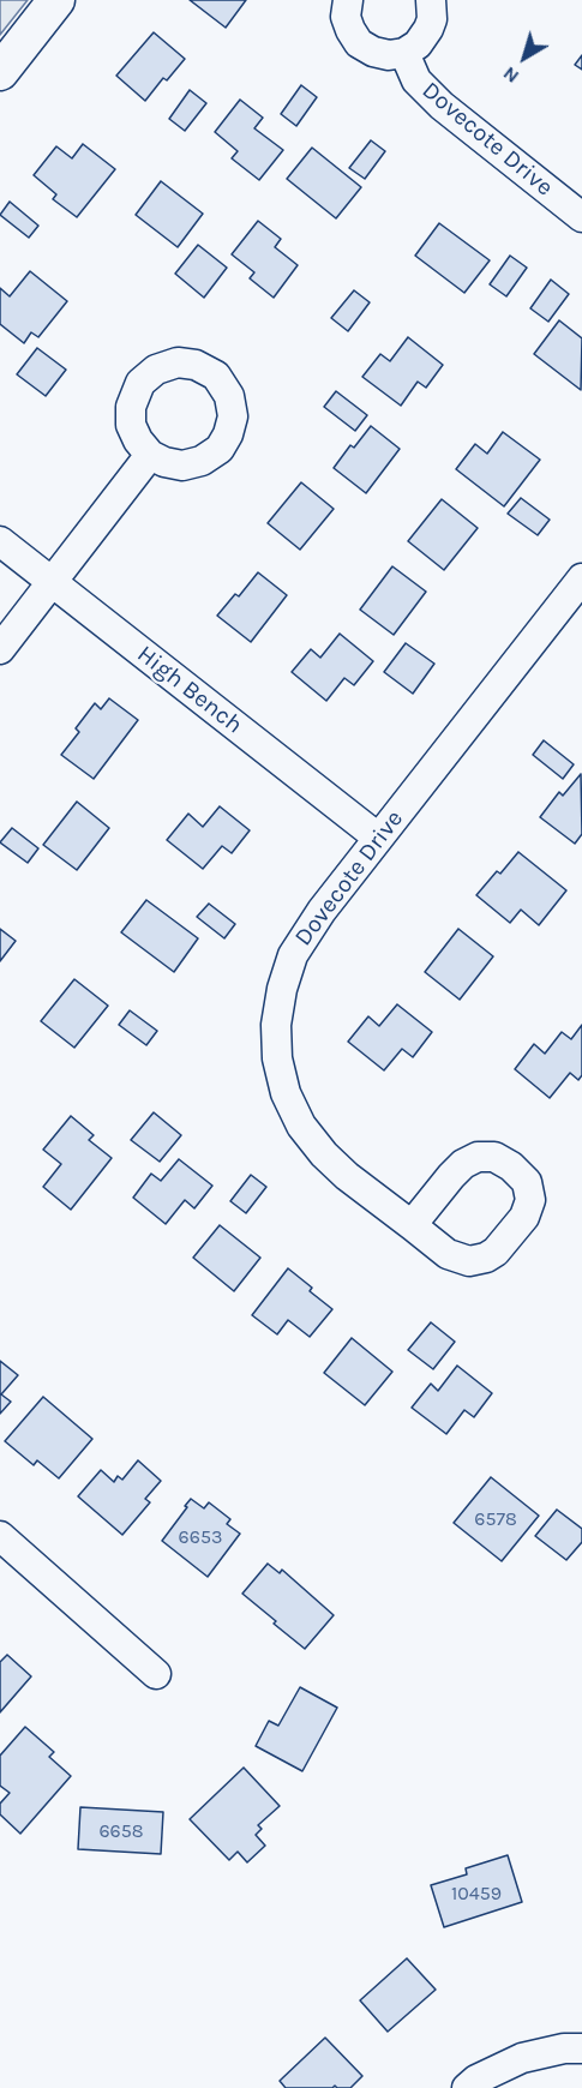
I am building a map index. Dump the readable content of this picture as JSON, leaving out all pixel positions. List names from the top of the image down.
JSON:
{
  "streets": {
    "street": ["Dovecote Drive", "High Bench"]
  },
  "crossings": [
    ["Dovecote Drive", "High Bench"]
  ],
  "house_numbers": [
    "6578",
    "6653",
    "6658",
    "10459"
  ],
  "north": "bottom left"
}
